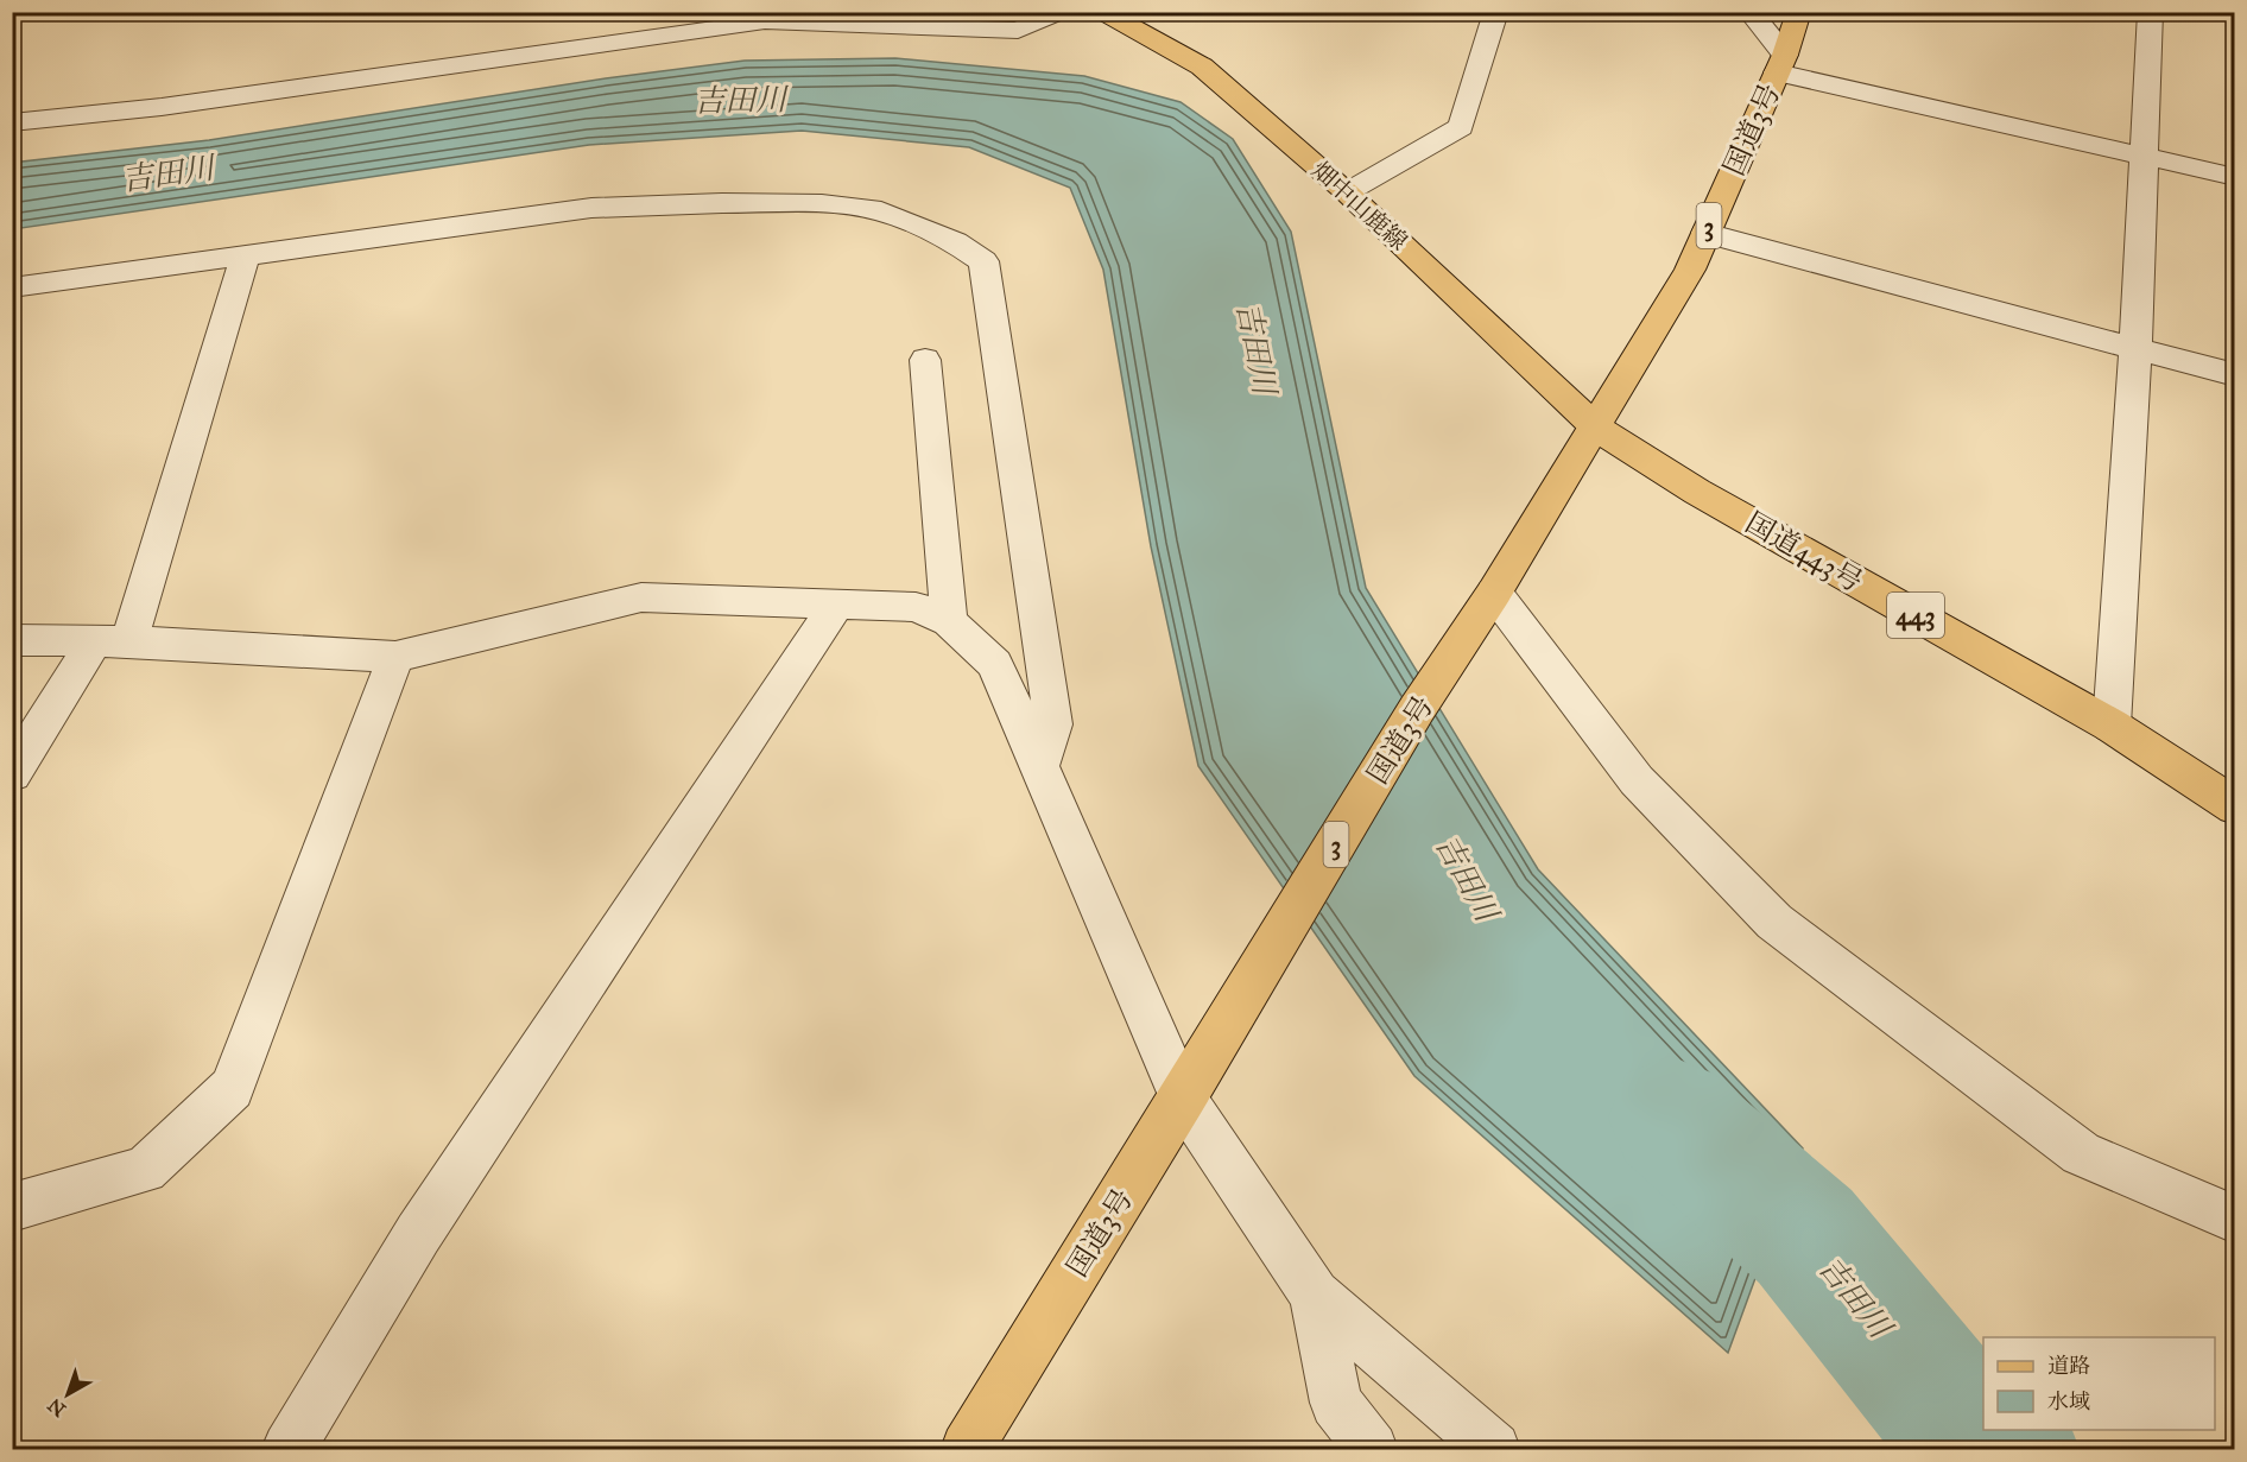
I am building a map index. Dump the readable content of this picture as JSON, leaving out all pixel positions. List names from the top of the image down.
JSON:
{
  "streets": {
    "main road": [
      "国道3号",
      "畑中山鹿線",
      "3",
      "国道443号",
      "443"
    ]
  },
  "crossings": [
    ["国道3号", "畑中山鹿線"],
    ["国道3号", "国道443号"],
    ["畑中山鹿線", "国道443号"]
  ],
  "water": ["吉田川"],
  "legend": ["道路", "水域"],
  "north": "bottom left"
}
